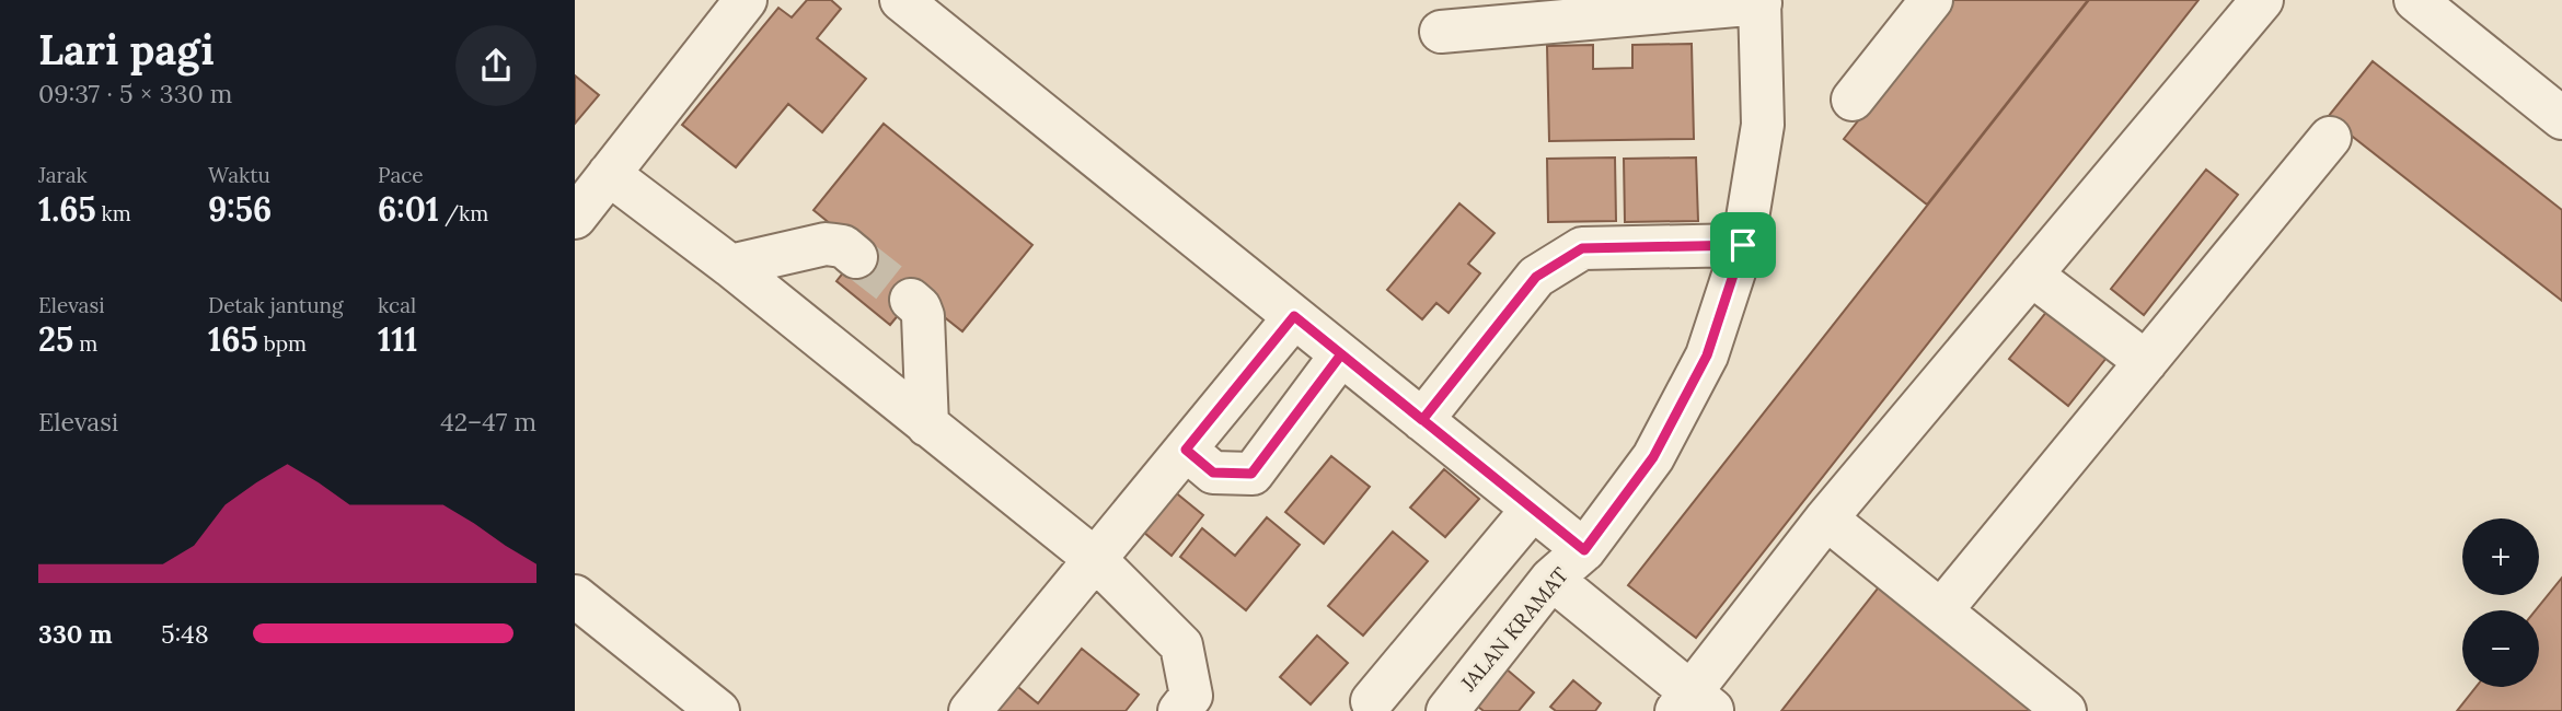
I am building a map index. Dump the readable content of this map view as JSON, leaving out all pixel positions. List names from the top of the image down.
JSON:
{
  "streets": {
    "street": ["JALAN KRAMAT"]
  },
  "page": {
    "heading": ["Lari pagi", "09:37 · 5 × 330 m"],
    "stats": [
      ["Jarak", "1.65 km"],
      ["Waktu", "9:56"],
      ["Pace", "6:01 /km"],
      ["Elevasi", "25 m"],
      ["Detak jantung", "165 bpm"],
      ["kcal", "111"]
    ],
    "chart": ["Elevasi", "42–47 m"],
    "map_buttons": ["+", "−"],
    "list": [
      {
        "name": "330 m",
        "note": "5:48"
      }
    ]
  }
}
